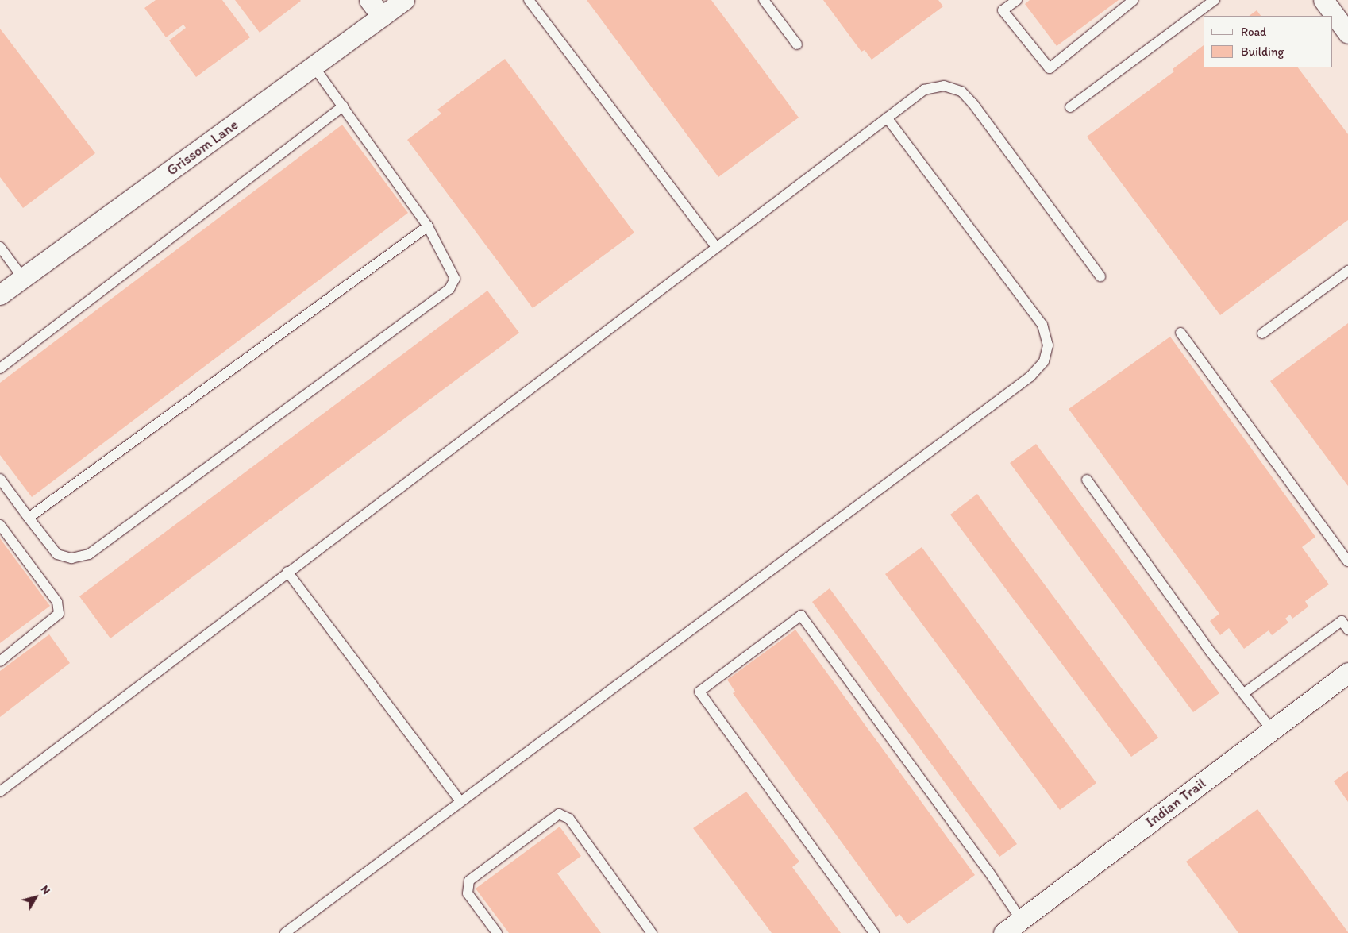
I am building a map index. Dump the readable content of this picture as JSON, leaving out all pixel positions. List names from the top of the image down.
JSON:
{
  "streets": {
    "street": ["Grissom Lane", "Indian Trail"]
  },
  "legend": ["Road", "Building"],
  "north": "top right"
}
